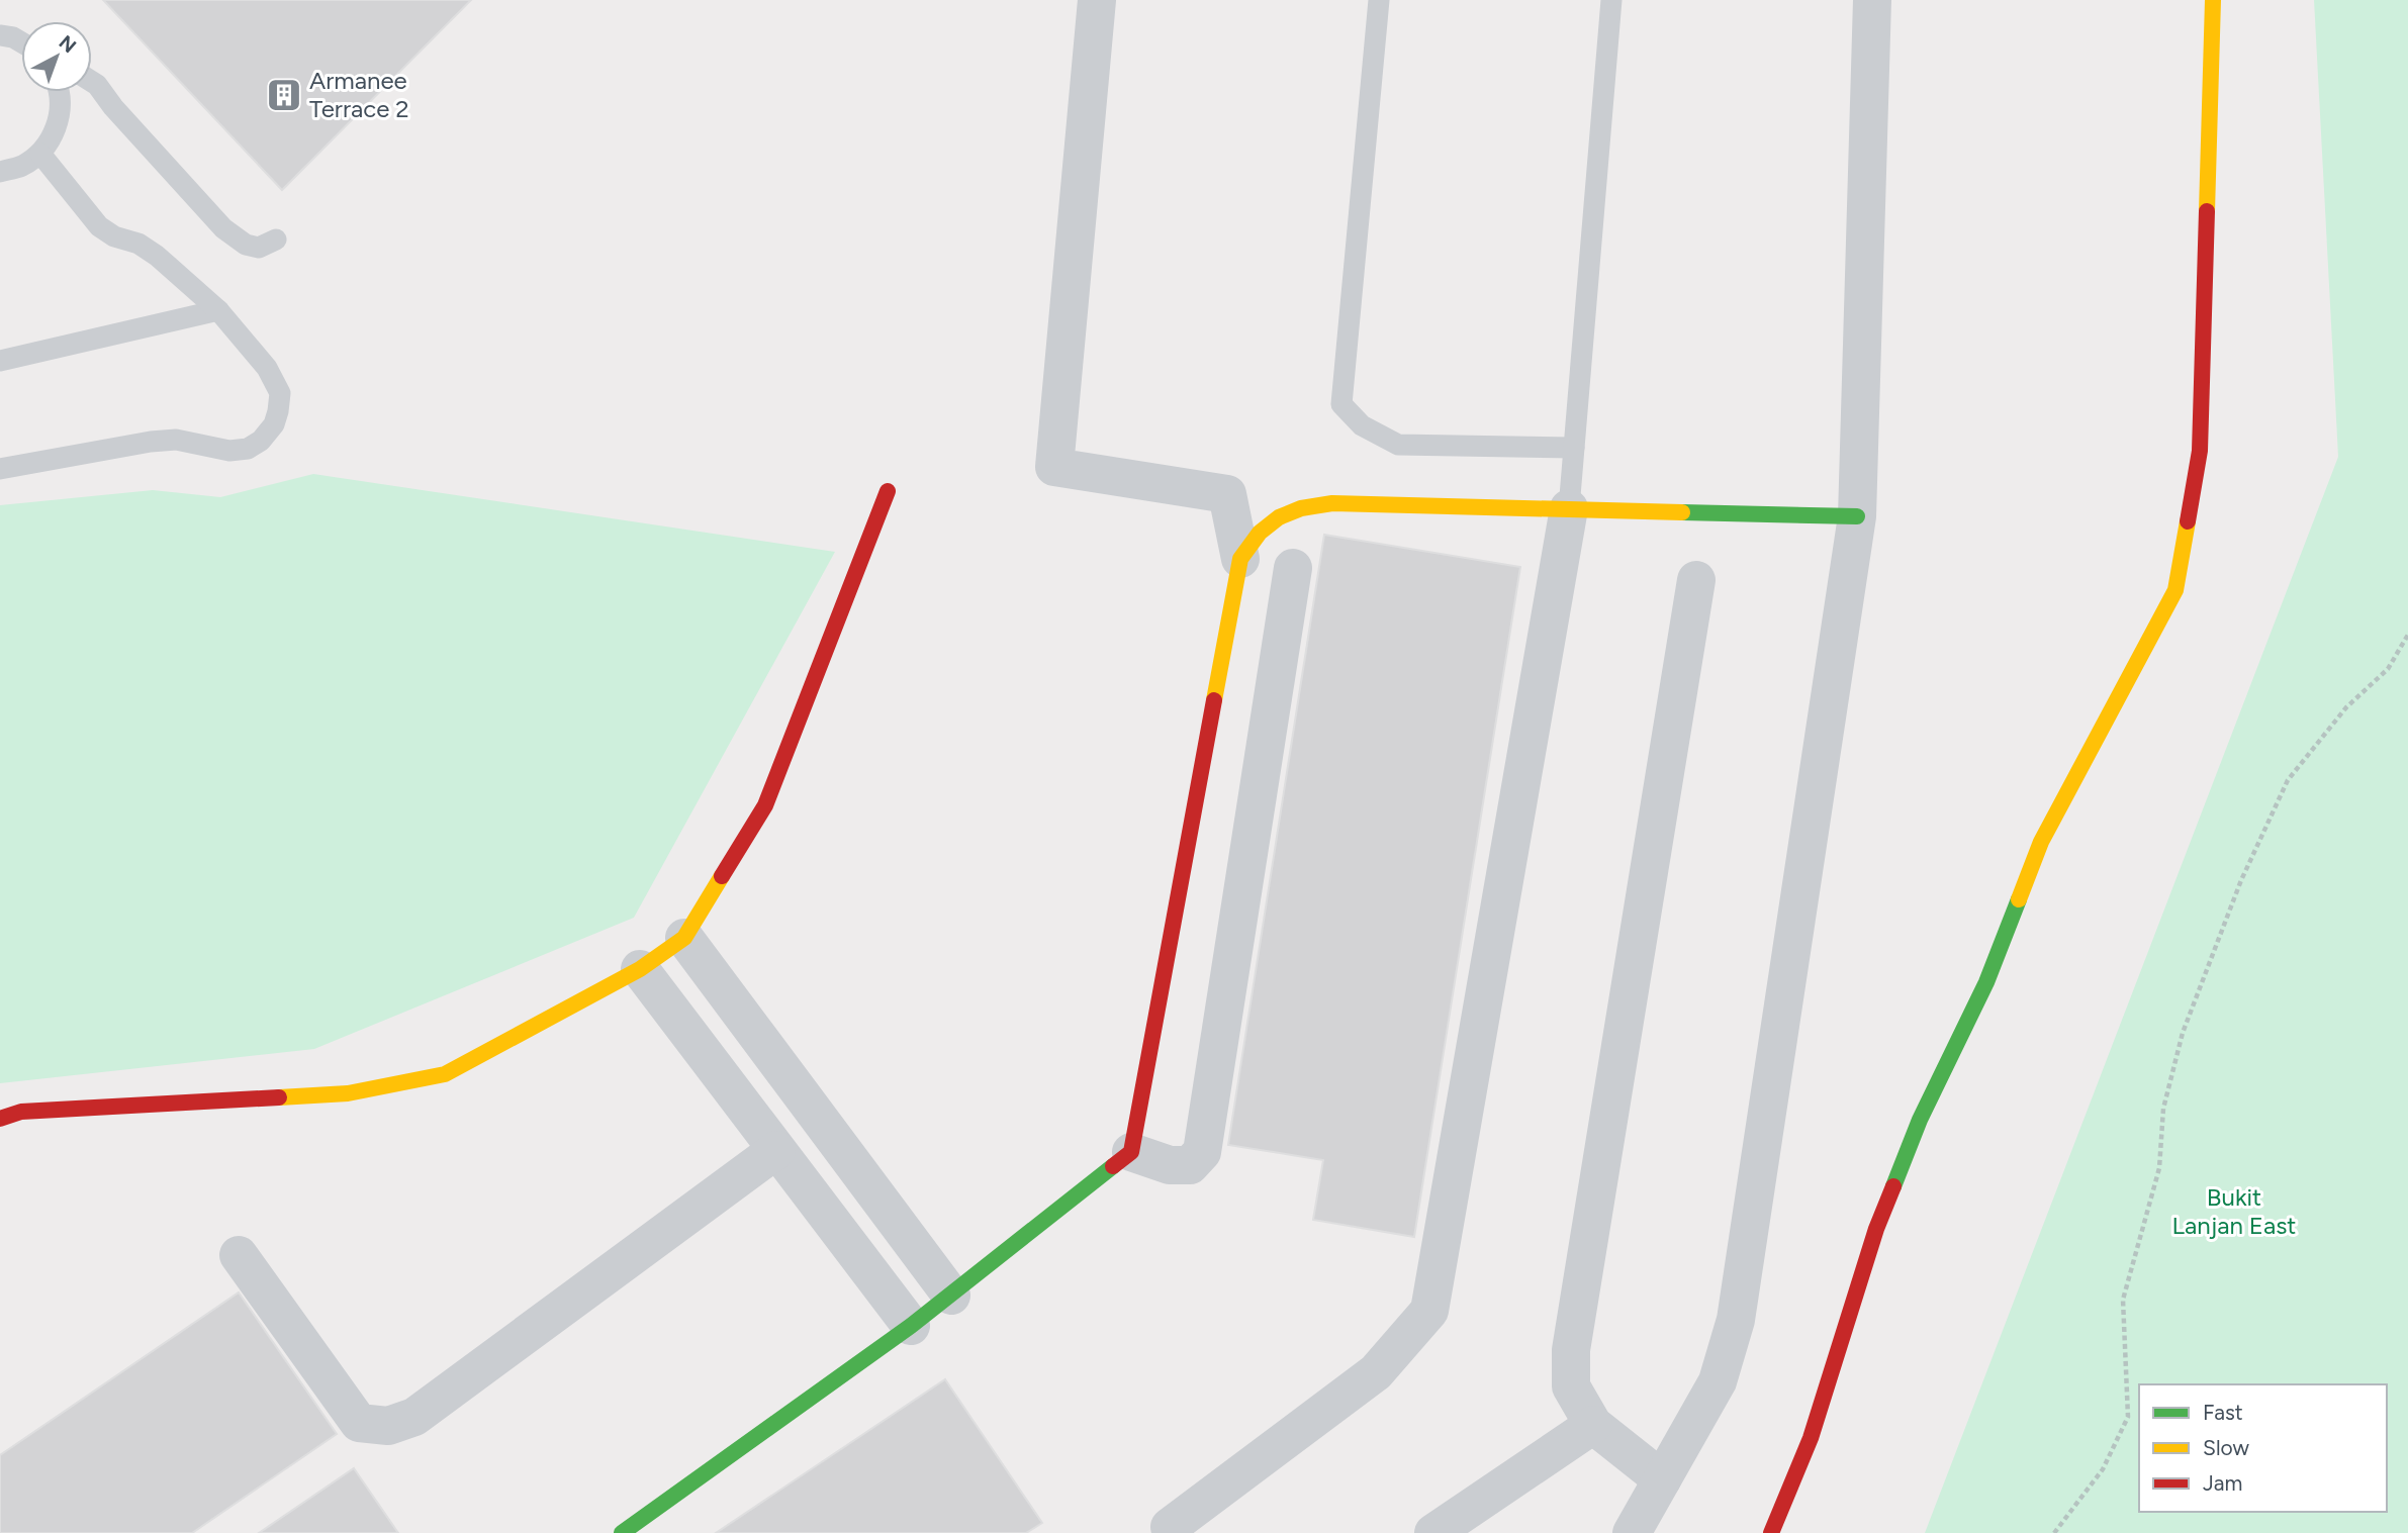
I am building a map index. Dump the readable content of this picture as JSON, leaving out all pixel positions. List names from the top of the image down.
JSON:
{
  "parks": ["Bukit Lanjan East"],
  "places": {
    "building": ["Armanee Terrace 2"]
  },
  "legend": ["Fast", "Slow", "Jam"],
  "north": "top right"
}
